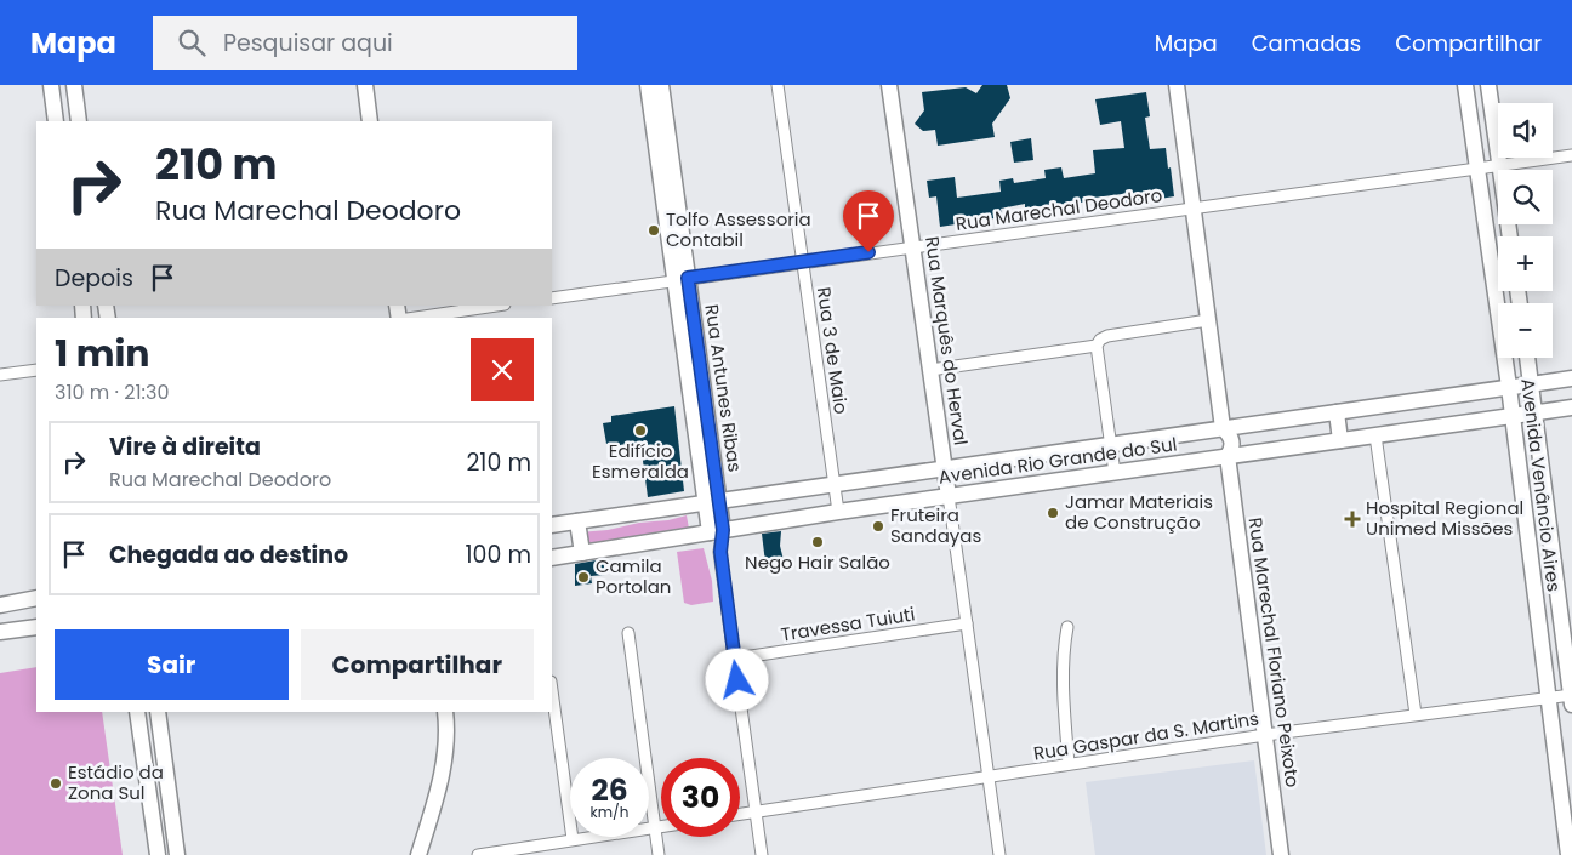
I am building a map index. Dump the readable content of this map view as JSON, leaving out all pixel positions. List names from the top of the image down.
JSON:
{
  "streets": {
    "main road": [
      "Rua Marquês do Herval",
      "Rua Antunes Ribas",
      "Avenida Rio Grande do Sul",
      "Avenida Venâncio Aires",
      "Rua Marechal Floriano Peixoto"
    ],
    "street": [
      "Rua Marechal Deodoro",
      "Rua 3 de Maio",
      "Travessa Tuiuti",
      "Rua Gaspar da S. Martins"
    ]
  },
  "crossings": [
    ["Rua Marechal Deodoro", "Rua Marquês do Herval"],
    ["Rua Marechal Deodoro", "Rua 3 de Maio"],
    ["Rua Marechal Deodoro", "Rua Antunes Ribas"],
    ["Rua Marechal Deodoro", "Avenida Venâncio Aires"],
    ["Rua Marechal Deodoro", "Rua Marechal Floriano Peixoto"],
    ["Rua Marquês do Herval", "Avenida Rio Grande do Sul"],
    ["Rua Marquês do Herval", "Travessa Tuiuti"],
    ["Rua Marquês do Herval", "Rua Gaspar da S. Martins"],
    ["Rua 3 de Maio", "Avenida Rio Grande do Sul"],
    ["Rua Antunes Ribas", "Avenida Rio Grande do Sul"],
    ["Rua Antunes Ribas", "Travessa Tuiuti"],
    ["Rua Antunes Ribas", "Rua Gaspar da S. Martins"],
    ["Avenida Rio Grande do Sul", "Avenida Venâncio Aires"],
    ["Avenida Rio Grande do Sul", "Rua Marechal Floriano Peixoto"],
    ["Avenida Venâncio Aires", "Rua Gaspar da S. Martins"],
    ["Rua Marechal Floriano Peixoto", "Rua Gaspar da S. Martins"]
  ],
  "places": {
    "other": [
      "Tolfo Assessoria Contabil",
      "Edifício Esmeralda",
      "Jamar Materiais de Construção",
      "Fruteira Sandayas",
      "Nego Hair Salão",
      "Camila Portolan",
      "Estádio da Zona Sul"
    ],
    "health": ["Hospital Regional Unimed Missões"]
  },
  "page": {
    "header": "Mapa",
    "search": "Pesquisar aqui",
    "nav": ["Mapa", "Camadas", "Compartilhar"],
    "map_buttons": ["+", "−"],
    "turn": ["210 m", "Rua Marechal Deodoro"],
    "then": "Depois",
    "heading": ["1 min", "310 m · 21:30"],
    "list": [
      {
        "name": "Vire à direita",
        "note": "Rua Marechal Deodoro",
        "value": "210 m"
      },
      {
        "name": "Chegada ao destino",
        "value": "100 m"
      }
    ],
    "buttons": ["Sair", "Compartilhar"],
    "speed": "26 km/h",
    "limit": "30"
  }
}
